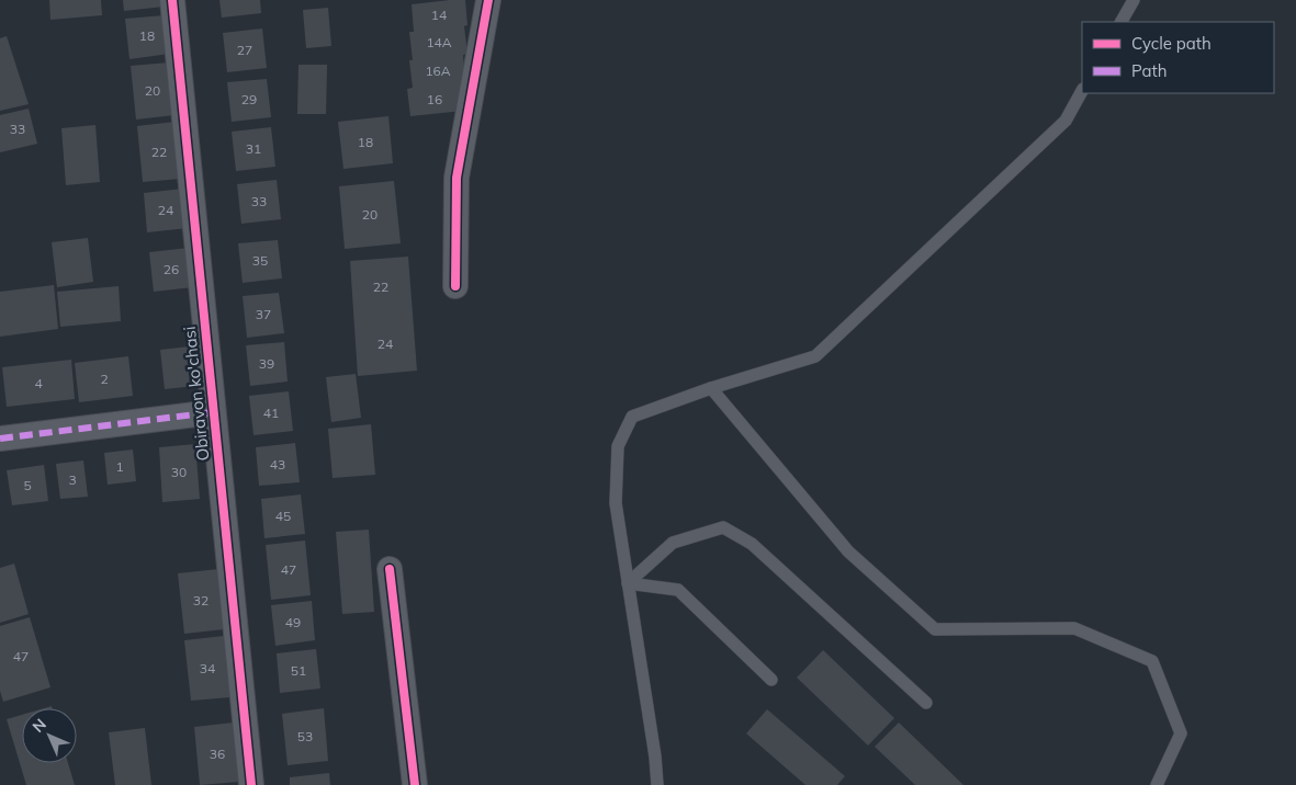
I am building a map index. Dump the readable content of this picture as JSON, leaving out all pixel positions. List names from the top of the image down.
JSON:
{
  "streets": {
    "street": ["Obiravon ko'chasi"]
  },
  "house_numbers": [
    "14",
    "18",
    "14A",
    "27",
    "16A",
    "20",
    "29",
    "16",
    "33",
    "18",
    "31",
    "22",
    "33",
    "24",
    "20",
    "35",
    "26",
    "22",
    "37",
    "24",
    "39",
    "2",
    "4",
    "41",
    "43",
    "1",
    "30",
    "3",
    "5",
    "45",
    "47",
    "32",
    "49",
    "47",
    "34",
    "51",
    "53",
    "36"
  ],
  "legend": ["Cycle path", "Path"],
  "north": "top left"
}
